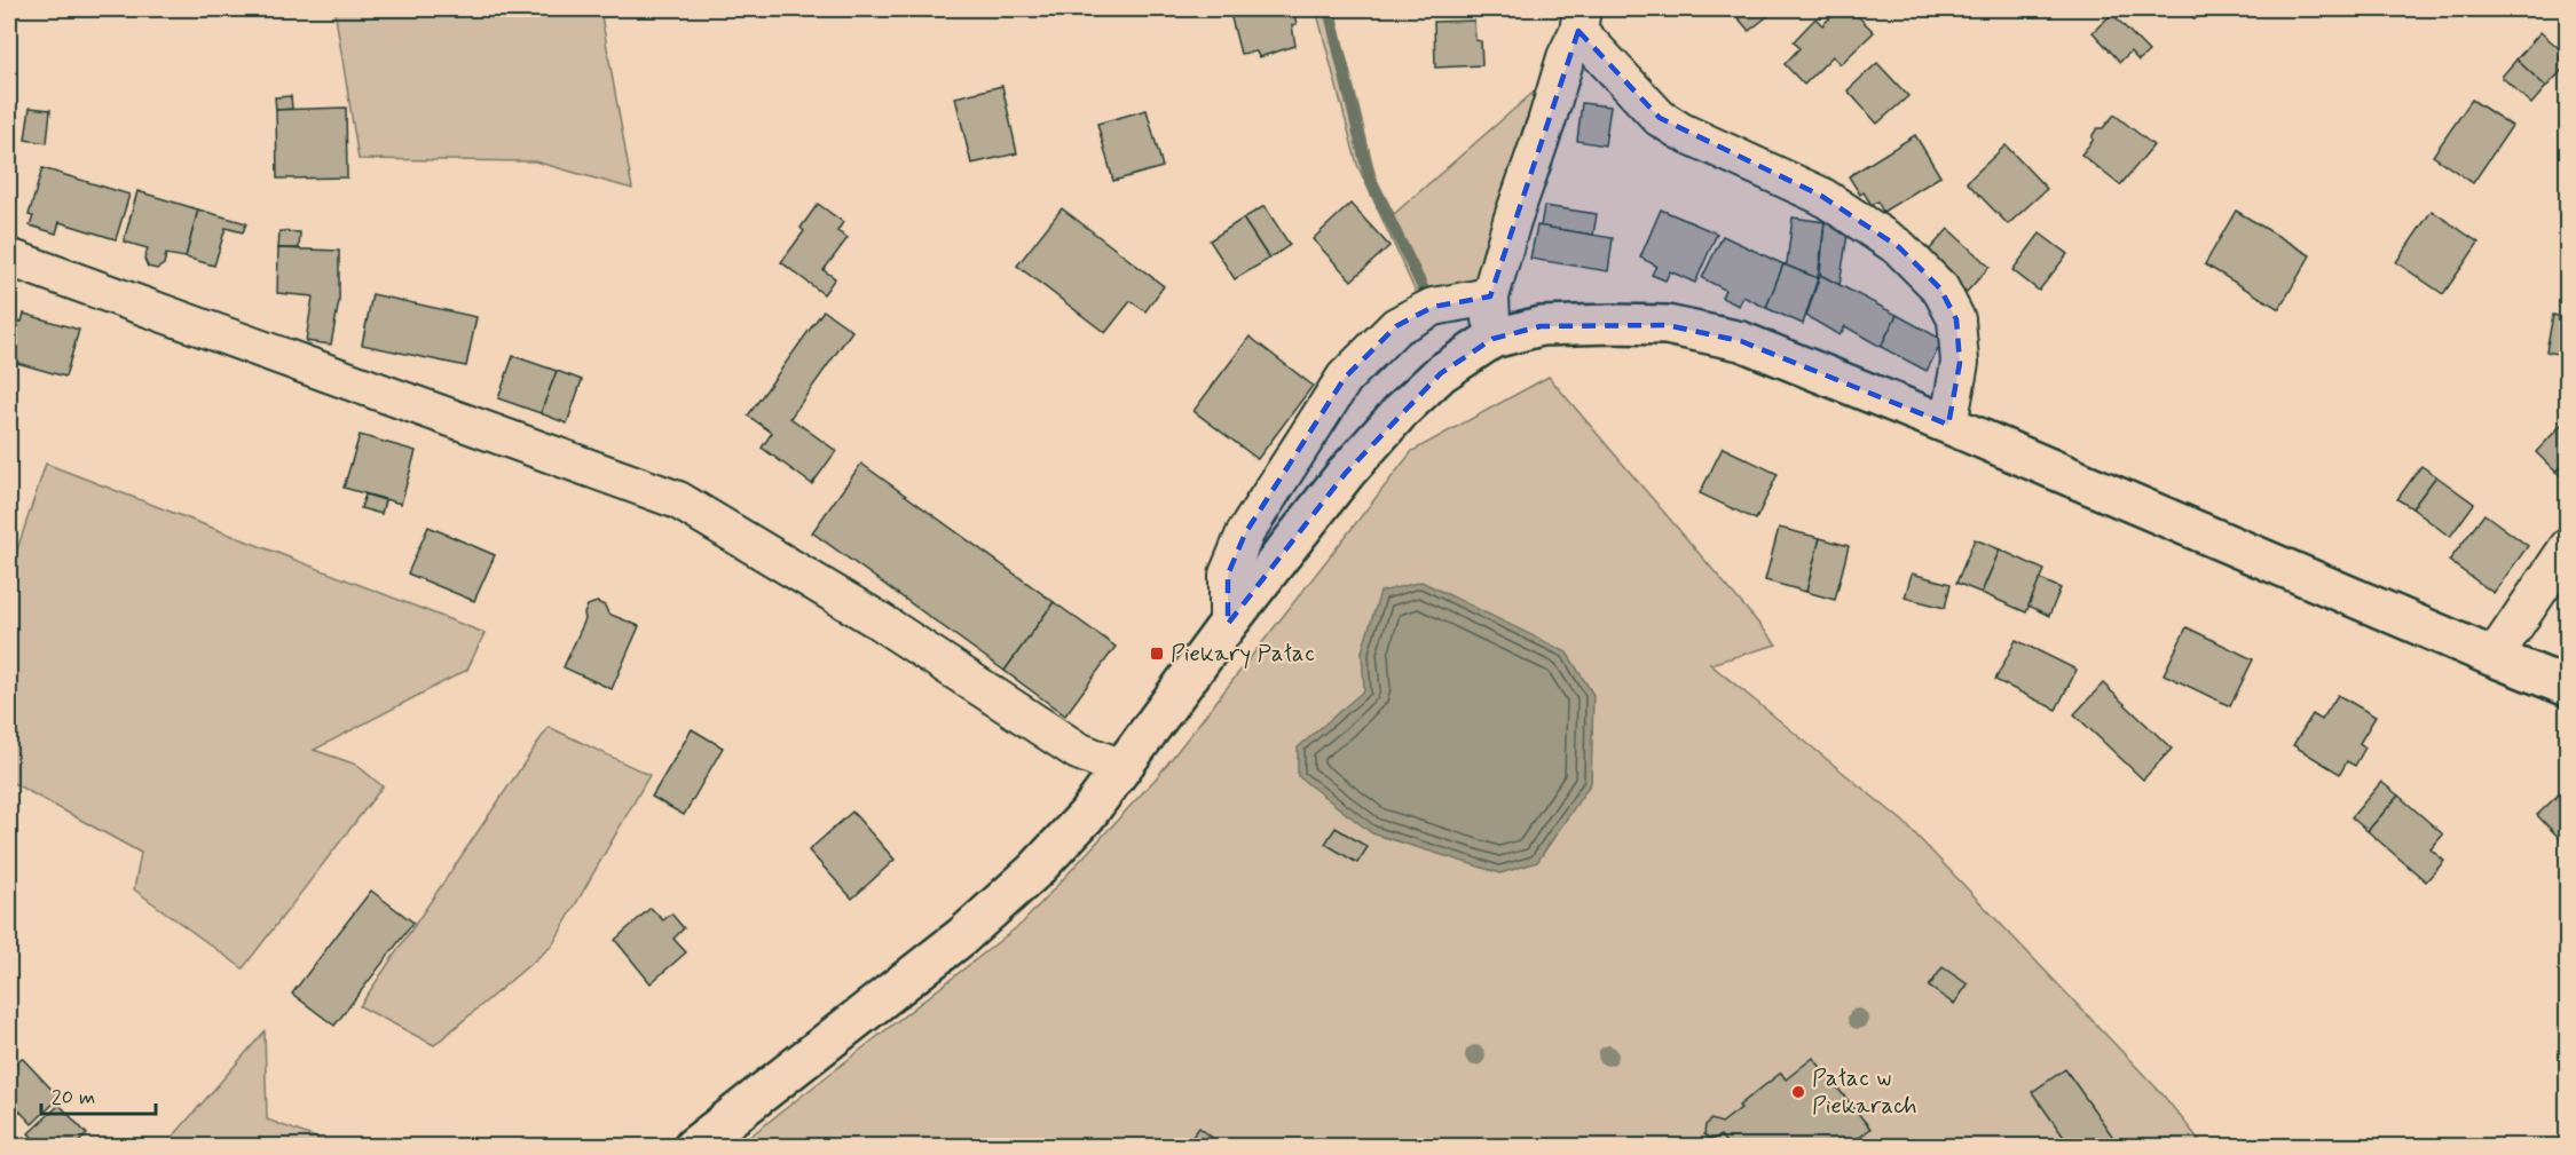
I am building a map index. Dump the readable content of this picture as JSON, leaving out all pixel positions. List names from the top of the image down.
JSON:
{
  "places": {
    "transit": ["Piekary Pałac"],
    "other": ["Pałac w Piekarach"]
  },
  "scale_bar": "20 m"
}
